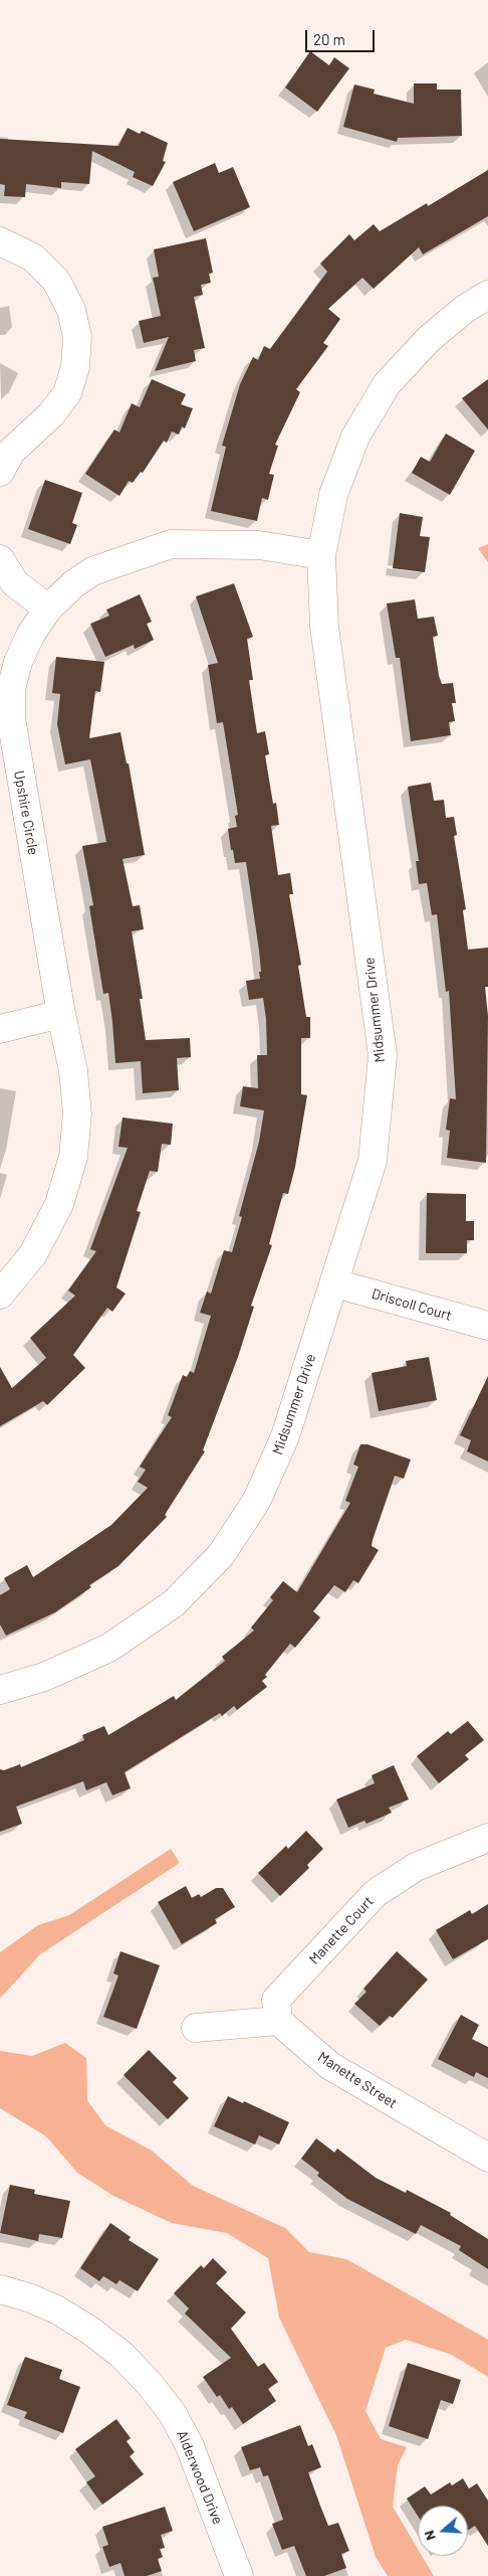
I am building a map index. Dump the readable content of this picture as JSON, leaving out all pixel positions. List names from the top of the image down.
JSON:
{
  "streets": {
    "street": [
      "Upshire Circle",
      "Midsummer Drive",
      "Driscoll Court",
      "Manette Court",
      "Manette Street",
      "Alderwood Drive"
    ]
  },
  "crossings": [
    ["Upshire Circle", "Midsummer Drive"],
    ["Midsummer Drive", "Driscoll Court"],
    ["Manette Court", "Manette Street"]
  ],
  "scale_bar": "20 m",
  "north": "left"
}
